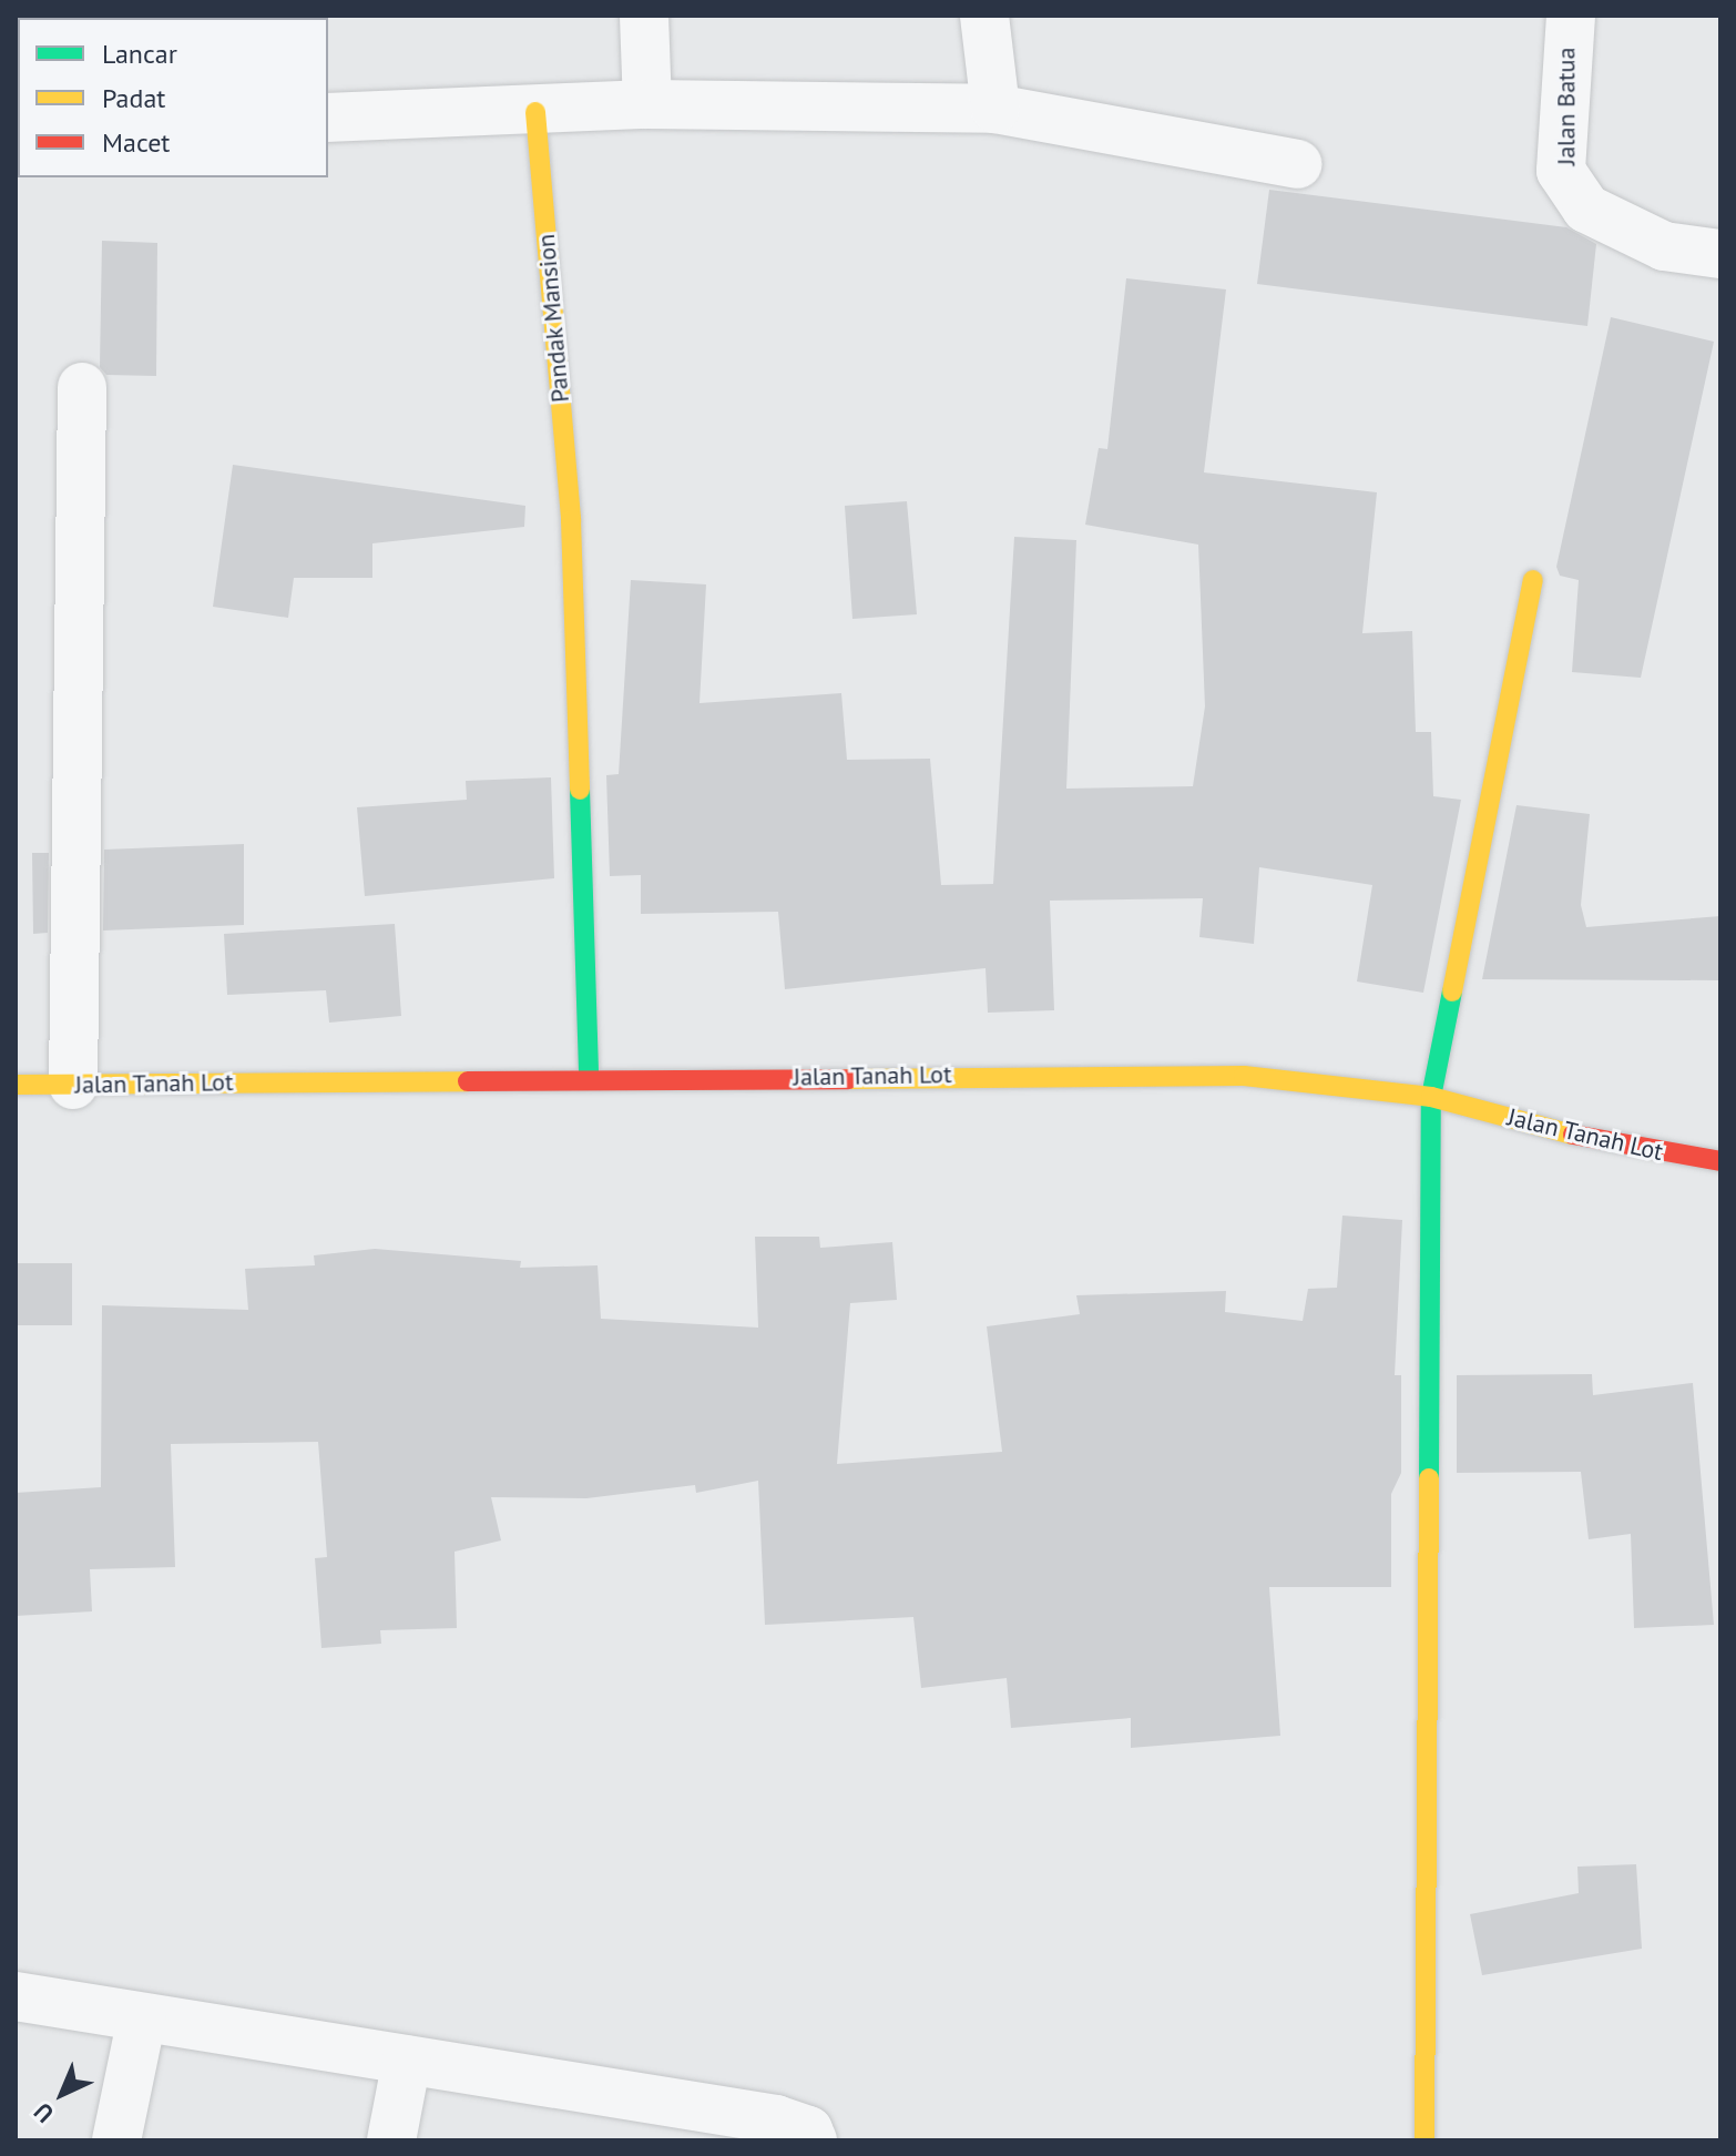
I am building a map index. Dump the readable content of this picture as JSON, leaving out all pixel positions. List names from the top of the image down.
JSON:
{
  "streets": {
    "street": ["Jalan Batua", "Pandak Mansion", "Jalan Tanah Lot"]
  },
  "crossings": [
    ["Pandak Mansion", "Jalan Tanah Lot"]
  ],
  "legend": ["Lancar", "Padat", "Macet"],
  "north": "bottom left"
}
